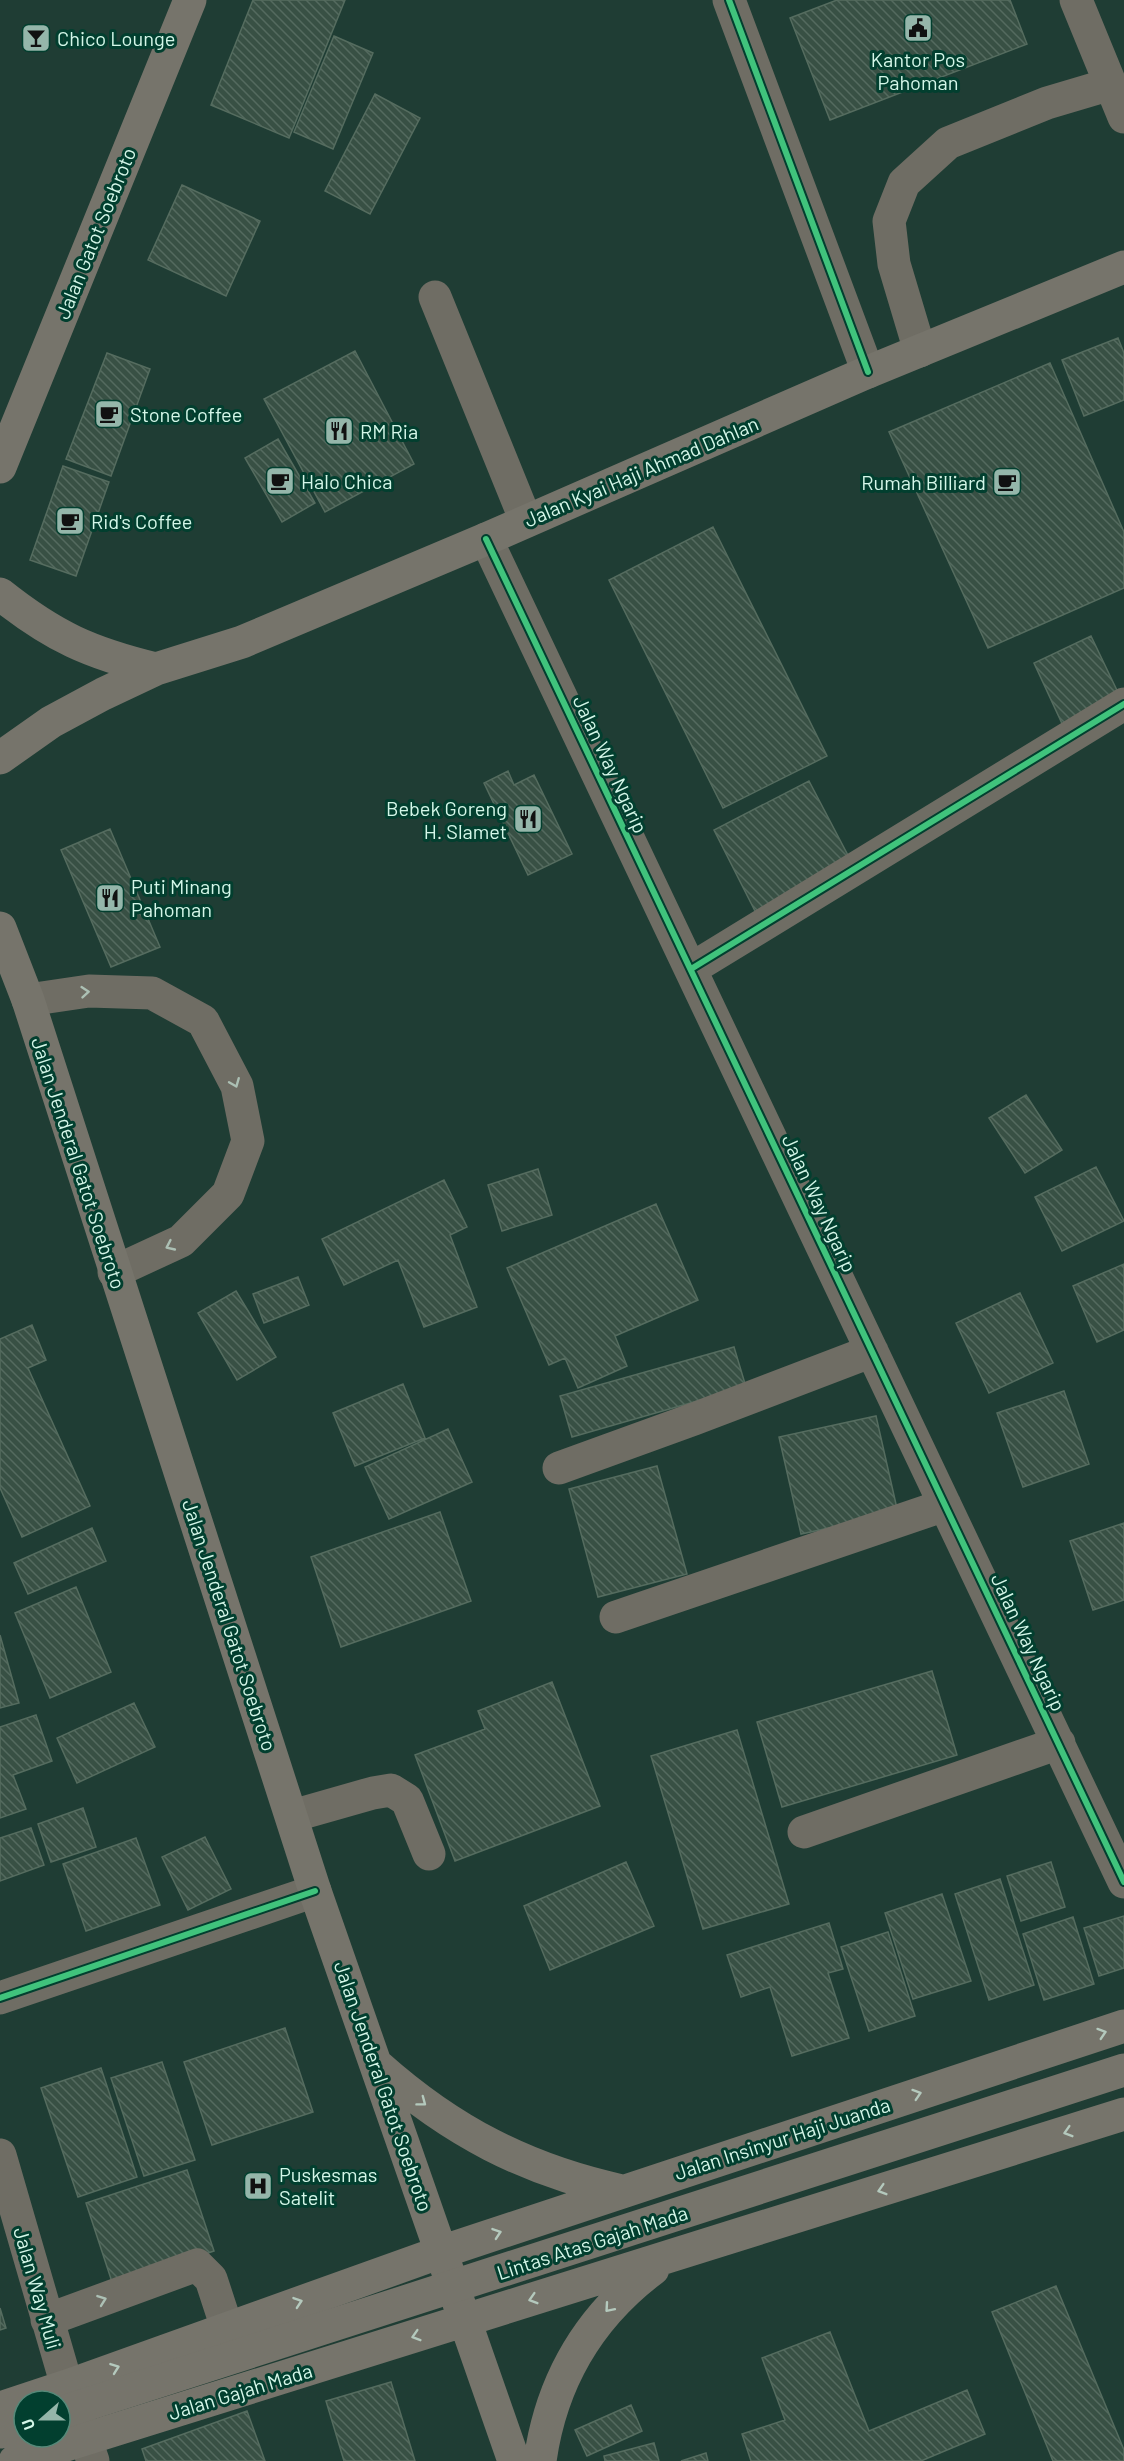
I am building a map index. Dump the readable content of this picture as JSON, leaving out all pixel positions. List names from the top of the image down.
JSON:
{
  "streets": {
    "main road": [
      "Jalan Gatot Soebroto",
      "Jalan Kyai Haji Ahmad Dahlan",
      "Jalan Jenderal Gatot Soebroto",
      "Jalan Insinyur Haji Juanda",
      "Lintas Atas Gajah Mada",
      "Jalan Gajah Mada"
    ],
    "street": ["Jalan Way Ngarip", "Jalan Way Muli"]
  },
  "crossings": [
    ["Jalan Kyai Haji Ahmad Dahlan", "Jalan Way Ngarip"],
    ["Jalan Jenderal Gatot Soebroto", "Jalan Insinyur Haji Juanda"],
    ["Jalan Jenderal Gatot Soebroto", "Jalan Gajah Mada"],
    ["Jalan Way Muli", "Jalan Gajah Mada"]
  ],
  "places": {
    "public building": ["Kantor Pos Pahoman"],
    "bar": ["Chico Lounge"],
    "cafe": [
      "Stone Coffee",
      "Halo Chica",
      "Rumah Billiard",
      "Rid's Coffee"
    ],
    "restaurant": ["RM Ria", "Bebek Goreng H. Slamet", "Puti Minang Pahoman"],
    "hospital": ["Puskesmas Satelit"]
  },
  "north": "left"
}
